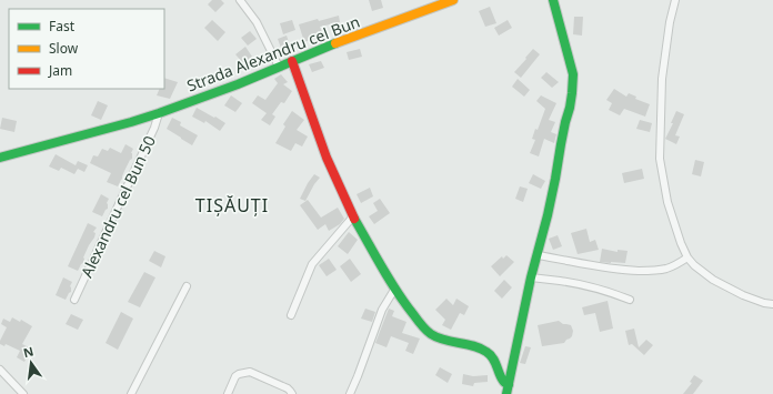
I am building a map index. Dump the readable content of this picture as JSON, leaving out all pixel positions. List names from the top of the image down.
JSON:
{
  "streets": {
    "street": ["Strada Alexandru cel Bun", "Alexandru cel Bun 50"]
  },
  "crossings": [
    ["Strada Alexandru cel Bun", "Alexandru cel Bun 50"]
  ],
  "districts": ["TIȘĂUȚI"],
  "legend": ["Fast", "Slow", "Jam"],
  "north": "top"
}
